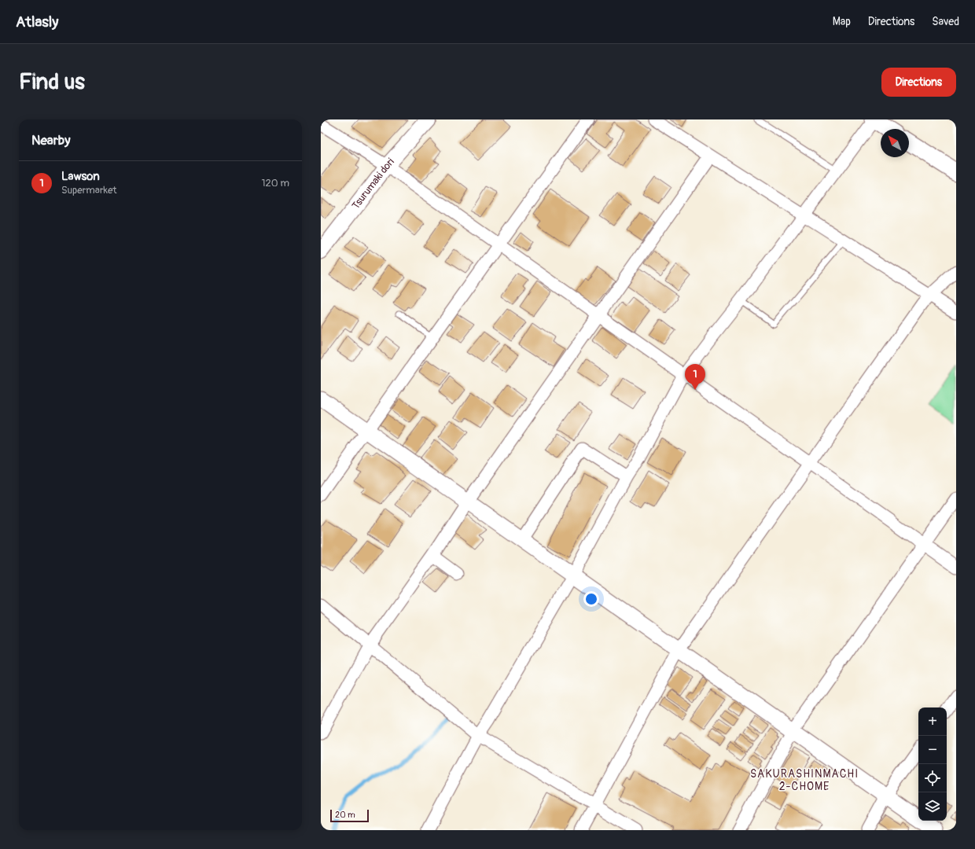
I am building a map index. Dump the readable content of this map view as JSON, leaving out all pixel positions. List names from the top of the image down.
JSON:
{
  "streets": {
    "street": ["Tsurumaki dori"]
  },
  "districts": ["SAKURASHINMACHI 2-CHOME"],
  "scale_bar": "20 m",
  "north": "top left",
  "page": {
    "header": "Atlasly",
    "nav": ["Map", "Directions", "Saved"],
    "buttons": "Directions",
    "title": "Find us",
    "heading": "Nearby",
    "list": [
      {
        "mark": "1",
        "name": "Lawson",
        "note": "Supermarket",
        "value": "120 m"
      }
    ],
    "pins": "1",
    "map_buttons": ["+", "−"],
    "scale": "20 m"
  }
}
